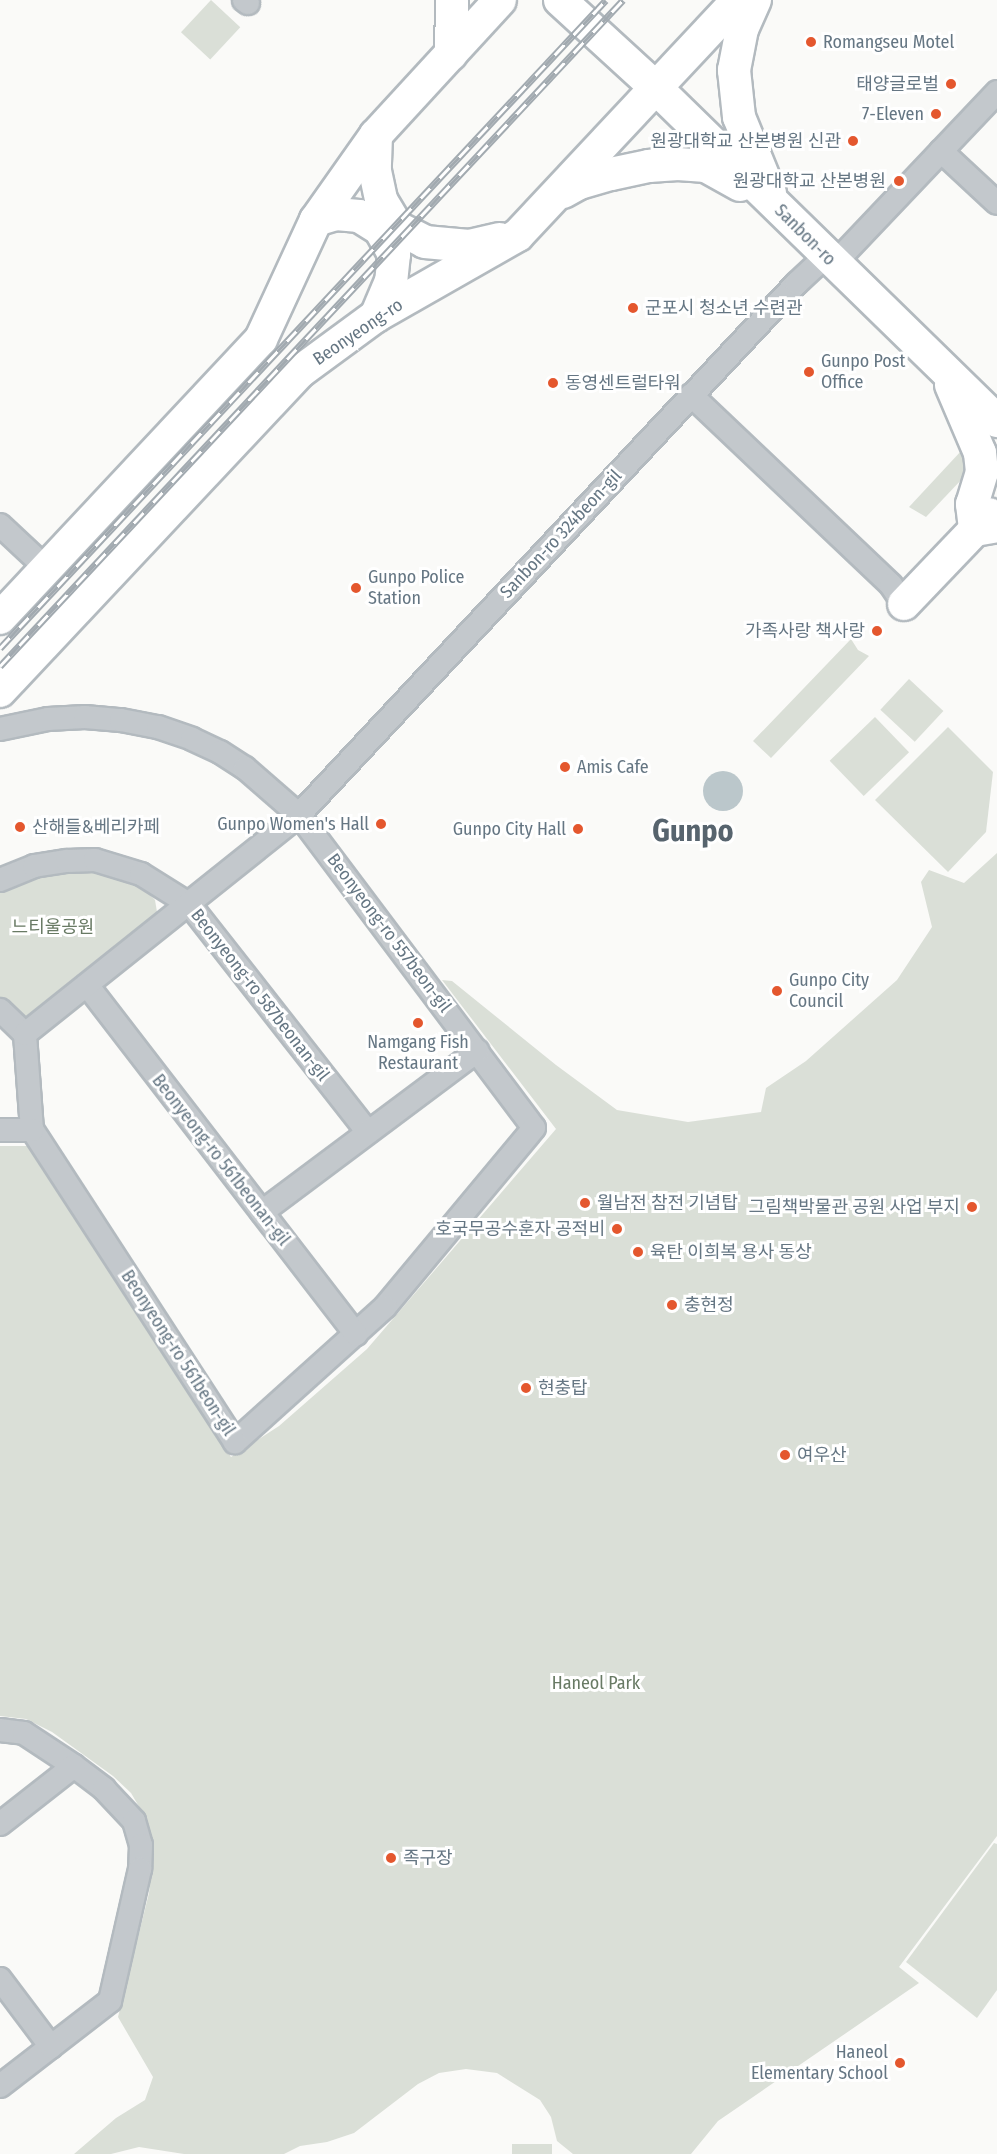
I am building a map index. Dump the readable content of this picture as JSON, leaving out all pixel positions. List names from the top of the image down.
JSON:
{
  "streets": {
    "street": [
      "Sanbon-ro",
      "Beonyeong-ro",
      "Sanbon-ro 324beon-gil",
      "Beonyeong-ro 557beon-gil",
      "Beonyeong-ro 587beonan-gil",
      "Beonyeong-ro 561beonan-gil",
      "Beonyeong-ro 561beon-gil"
    ]
  },
  "crossings": [
    ["Sanbon-ro", "Beonyeong-ro"],
    ["Sanbon-ro", "Sanbon-ro 324beon-gil"],
    ["Sanbon-ro 324beon-gil", "Beonyeong-ro 557beon-gil"],
    ["Beonyeong-ro 557beon-gil", "Beonyeong-ro 561beon-gil"],
    ["Beonyeong-ro 561beonan-gil", "Beonyeong-ro 561beon-gil"]
  ],
  "districts": ["Gunpo"],
  "parks": ["느티울공원", "Haneol Park"],
  "places": [
    "Romangseu Motel",
    "태양글로벌",
    "7-Eleven",
    "원광대학교 산본병원 신관",
    "원광대학교 산본병원",
    "군포시 청소년 수련관",
    "Gunpo Post Office",
    "동영센트럴타워",
    "Gunpo Police Station",
    "가족사랑 책사랑",
    "Amis Cafe",
    "Gunpo Women's Hall",
    "산해들&베리카페",
    "Gunpo City Hall",
    "Gunpo City Council",
    "Namgang Fish Restaurant",
    "월남전 참전 기념탑",
    "그림책박물관 공원 사업 부지",
    "호국무공수훈자 공적비",
    "육탄 이희복 용사 동상",
    "충현정",
    "현충탑",
    "여우산",
    "족구장",
    "Haneol Elementary School"
  ]
}
